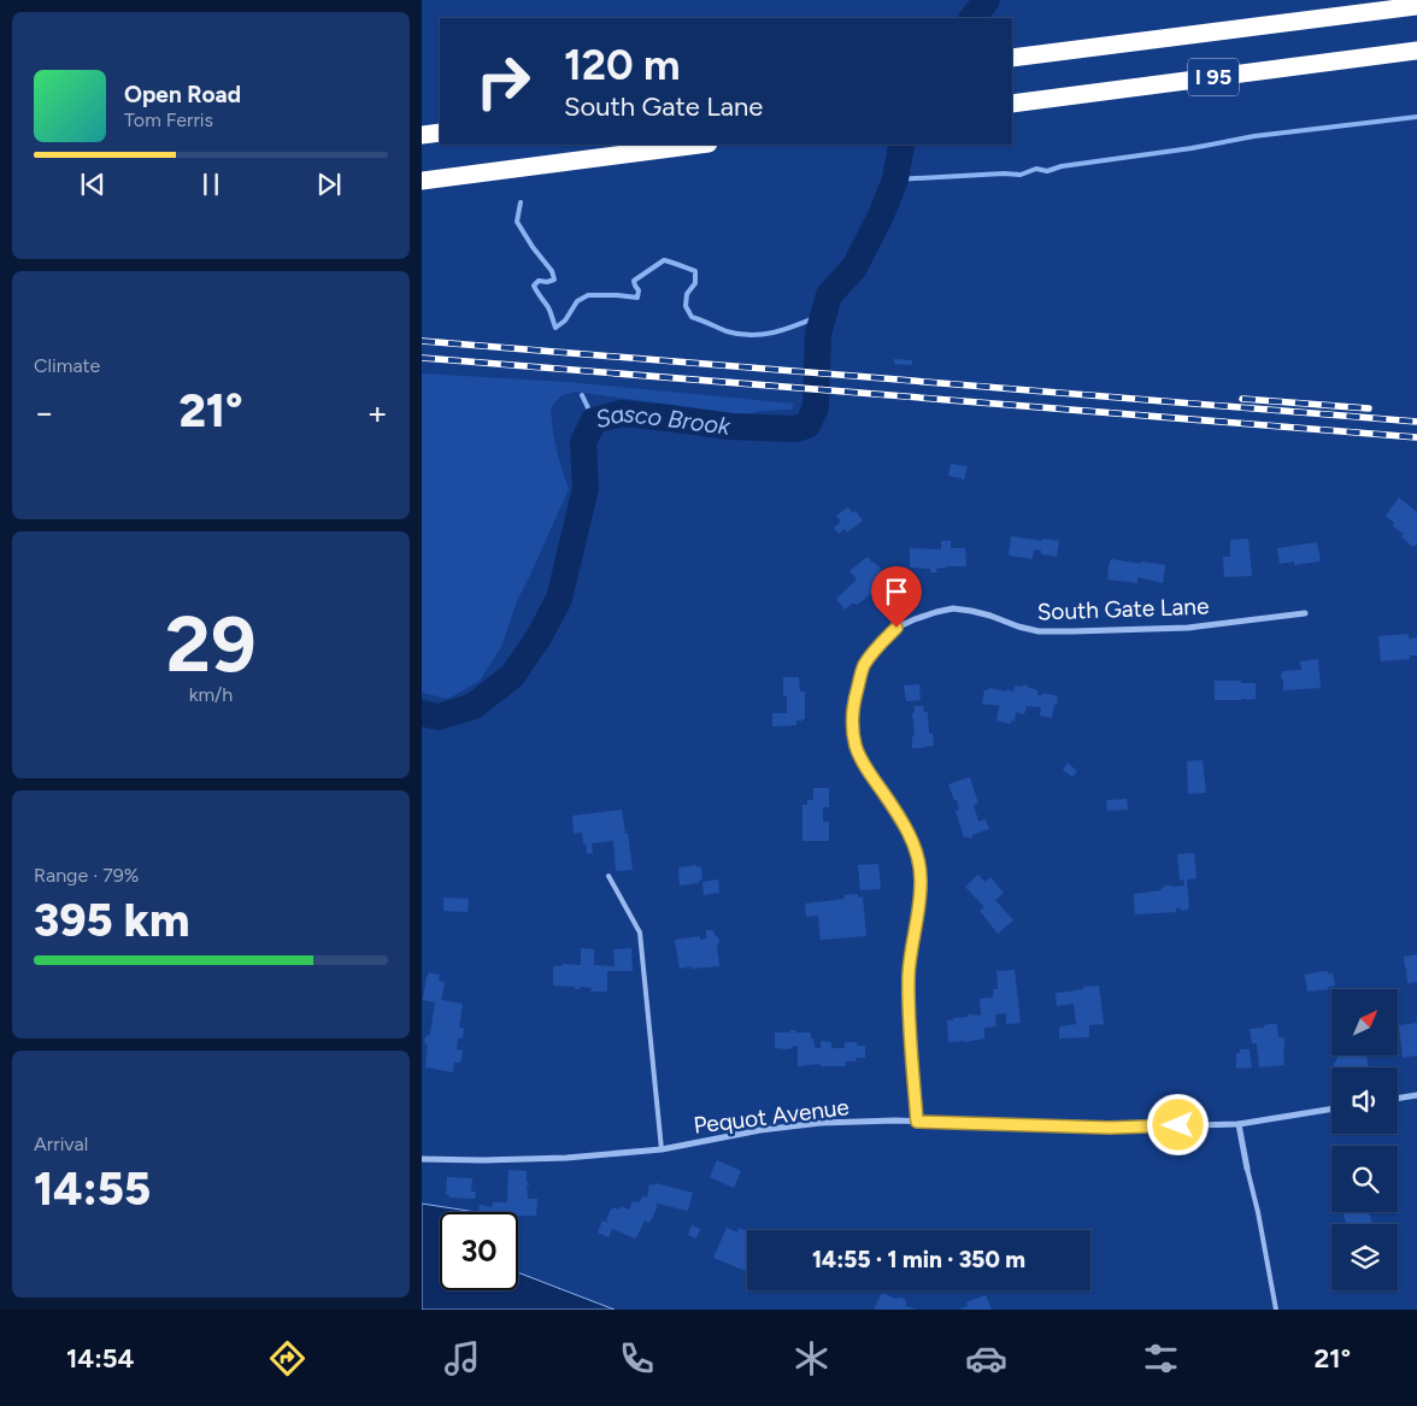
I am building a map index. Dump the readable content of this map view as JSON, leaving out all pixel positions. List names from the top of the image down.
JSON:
{
  "streets": {
    "highway": ["I 95"],
    "street": ["South Gate Lane", "Pequot Avenue"]
  },
  "crossings": [
    ["South Gate Lane", "Pequot Avenue"]
  ],
  "water": ["Sasco Brook"],
  "north": "top right",
  "page": {
    "turn": ["120 m", "South Gate Lane"],
    "song": ["Open Road", "Tom Ferris"],
    "tile": [
      "Climate",
      ["29", "km/h"],
      ["Range · 79%", "395 km"],
      ["Arrival", "14:55"]
    ],
    "heat": ["−", "21°", "+"],
    "limit": "30",
    "trip": "14:55 · 1 min · 350 m",
    "tabs": ["14:54", "21°"]
  }
}
